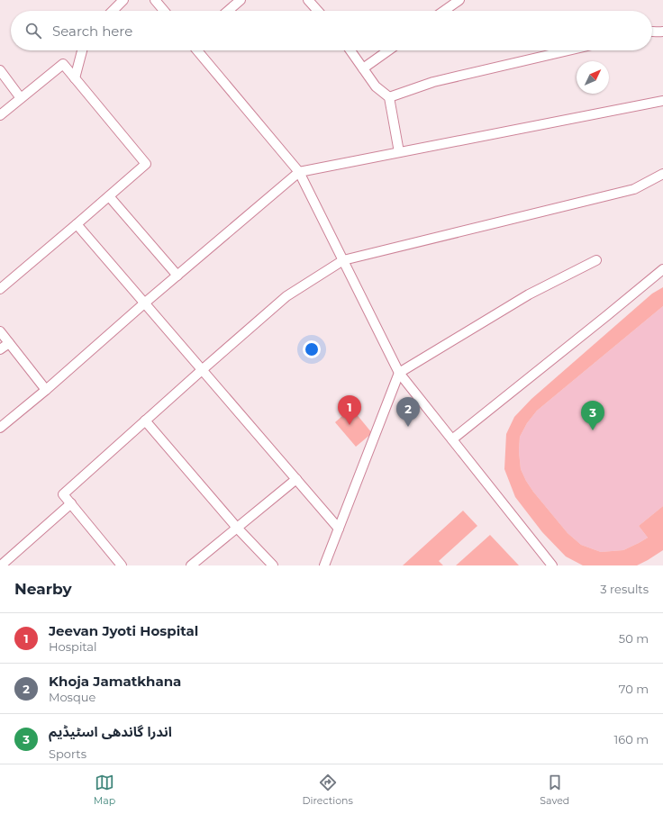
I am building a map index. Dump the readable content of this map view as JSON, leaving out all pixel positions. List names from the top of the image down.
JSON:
{
  "north": "top right",
  "page": {
    "search": "Search here",
    "pins": ["1", "2", "3"],
    "heading": ["Nearby", "3 results"],
    "list": [
      {
        "mark": "1",
        "name": "Jeevan Jyoti Hospital",
        "note": "Hospital",
        "value": "50 m"
      },
      {
        "mark": "2",
        "name": "Khoja Jamatkhana",
        "note": "Mosque",
        "value": "70 m"
      },
      {
        "mark": "3",
        "name": "اندرا گاندھی اسٹیڈیم",
        "note": "Sports",
        "value": "160 m"
      }
    ],
    "nav": ["Map", "Directions", "Saved"]
  }
}
